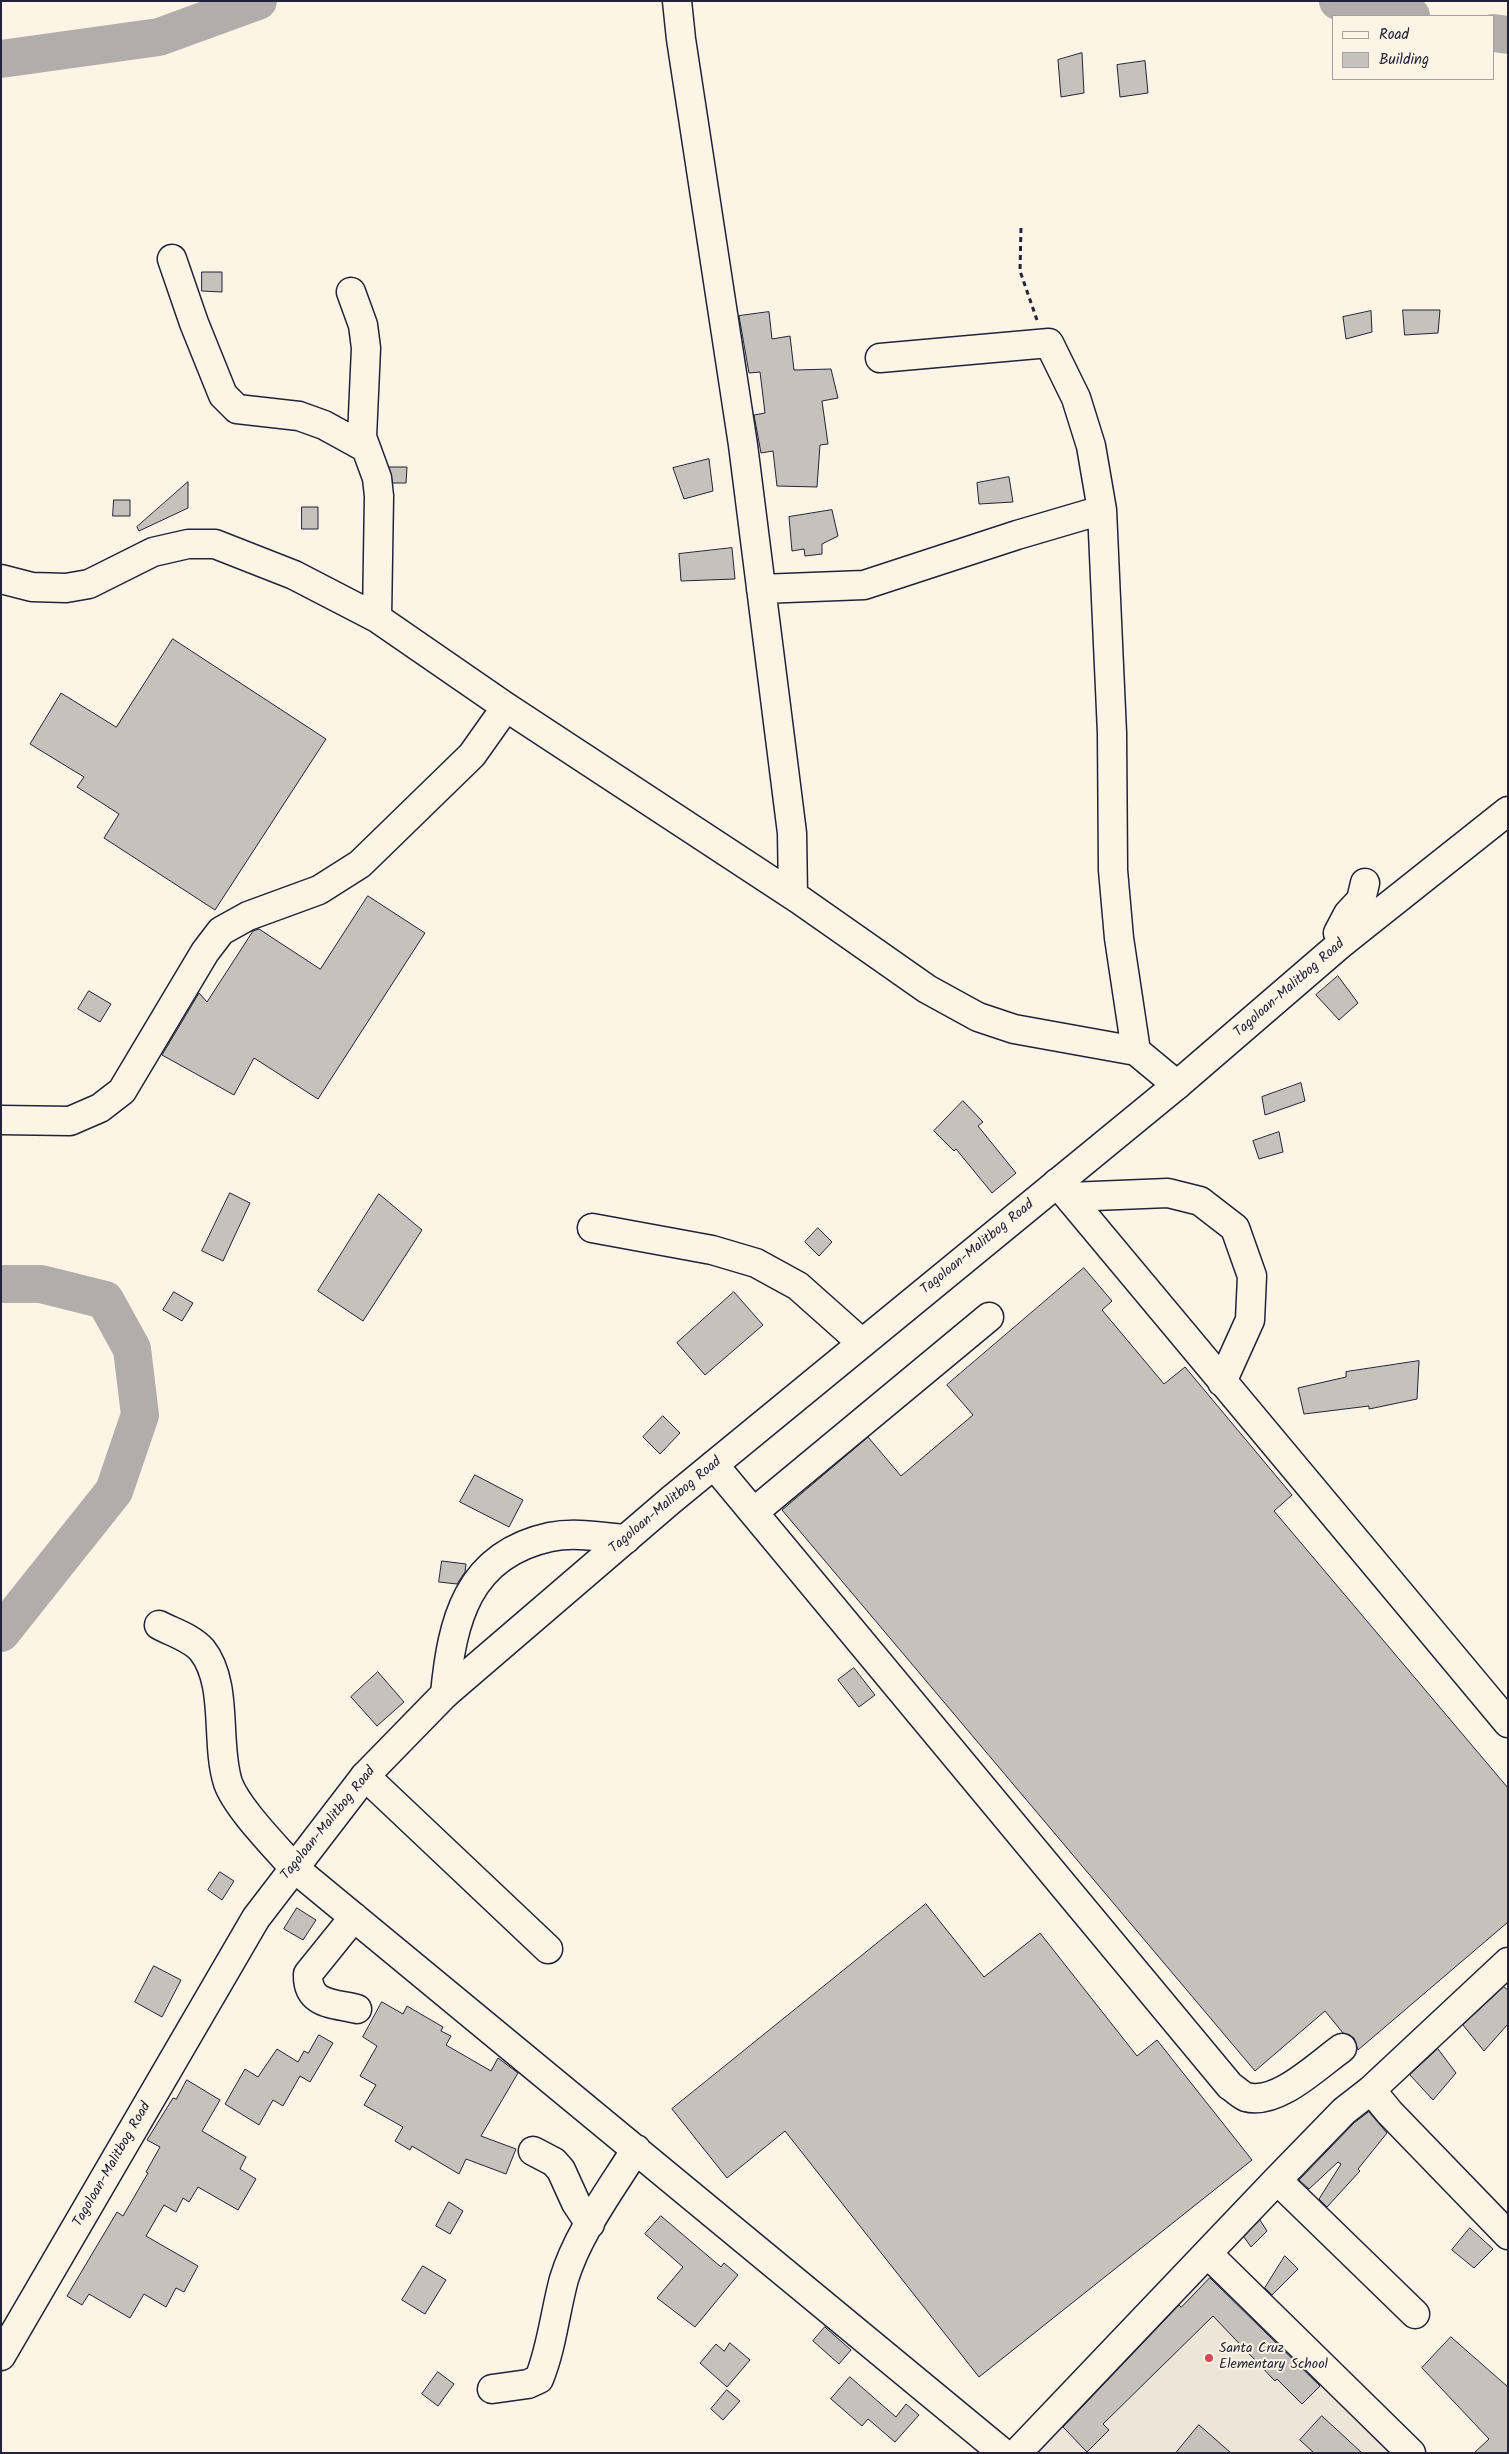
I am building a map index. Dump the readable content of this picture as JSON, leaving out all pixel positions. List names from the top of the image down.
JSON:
{
  "streets": {
    "street": ["Tagoloan-Malitbog Road"]
  },
  "places": ["Santa Cruz Elementary School"],
  "legend": ["Road", "Building"]
}
